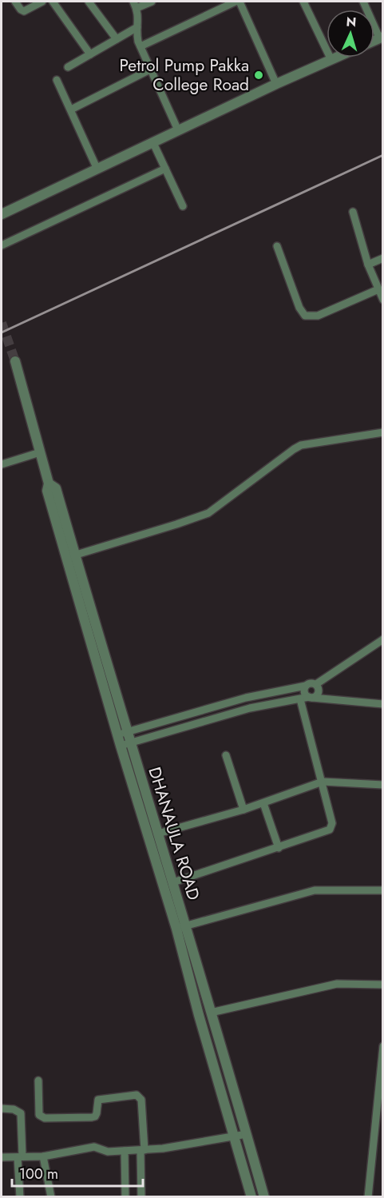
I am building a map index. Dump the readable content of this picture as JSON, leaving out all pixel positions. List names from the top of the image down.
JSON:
{
  "streets": {
    "street": ["DHANAULA ROAD"]
  },
  "places": ["Petrol Pump Pakka College Road"],
  "scale_bar": "100 m",
  "north": "top"
}
